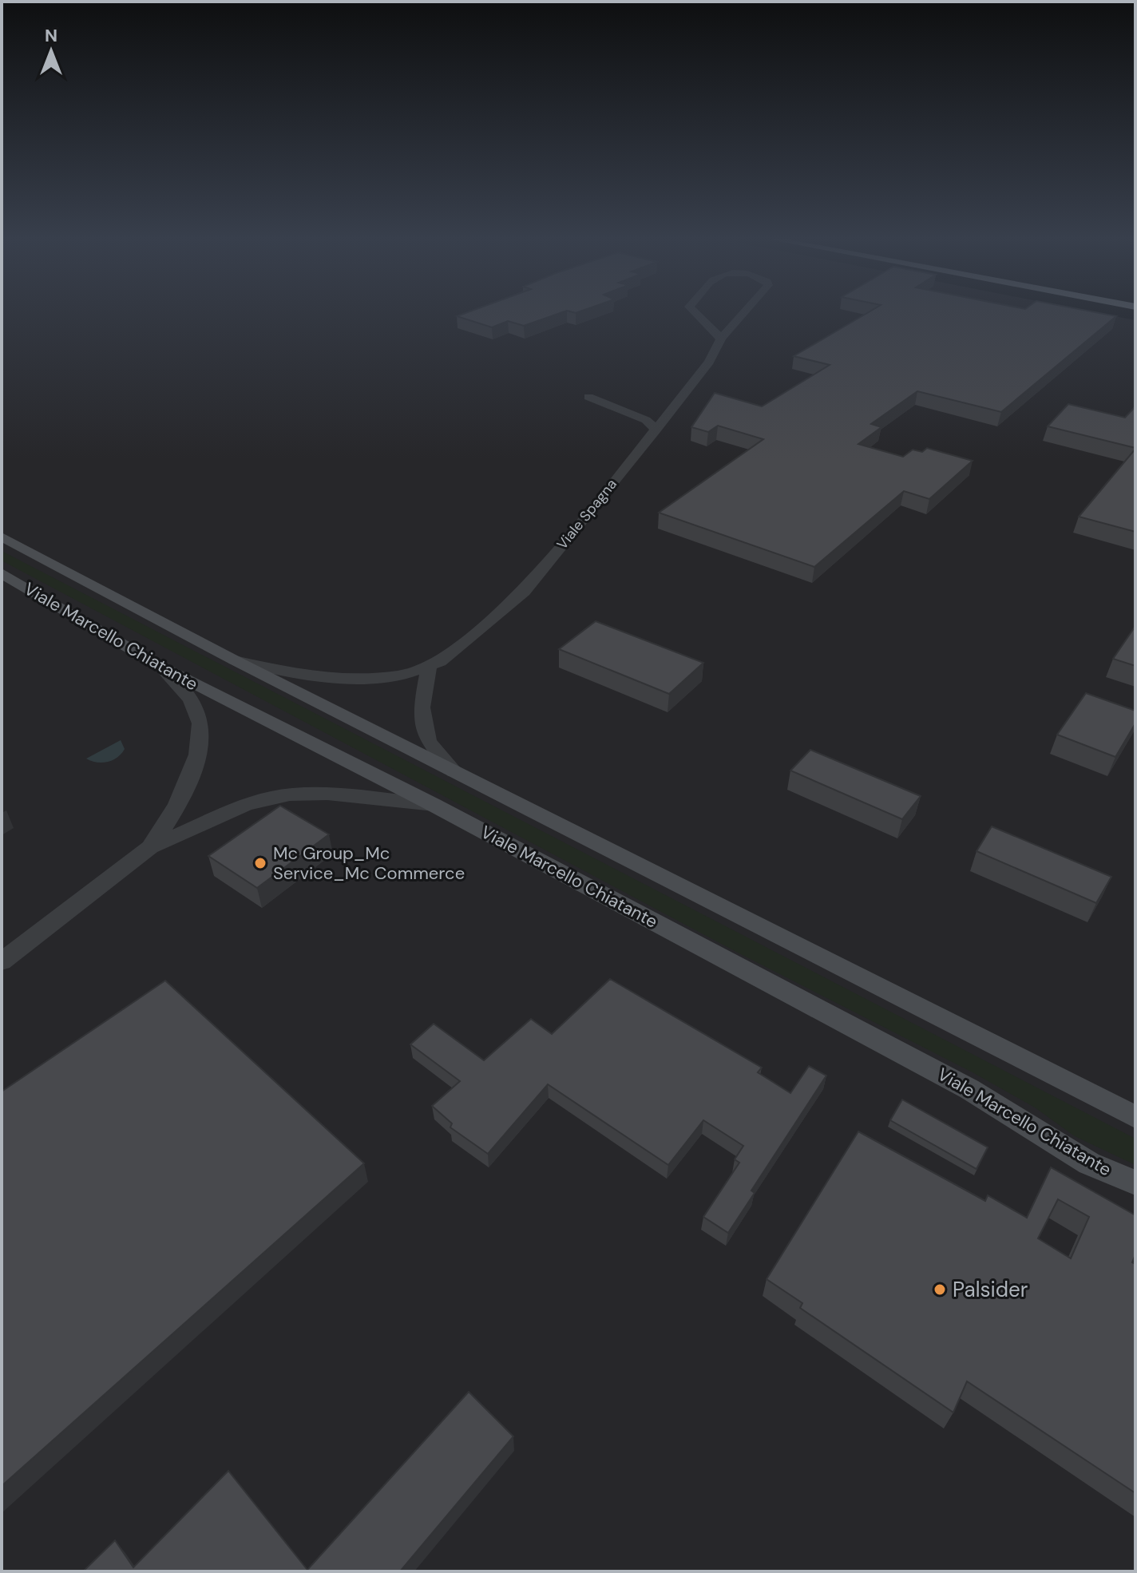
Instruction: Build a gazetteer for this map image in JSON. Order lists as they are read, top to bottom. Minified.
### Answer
{"streets":{"street":["Viale Spagna","Viale Marcello Chiatante"]},"crossings":[["Viale Spagna","Viale Marcello Chiatante"]],"places":["Mc Group_Mc Service_Mc Commerce","Palsider"],"north":"top"}
